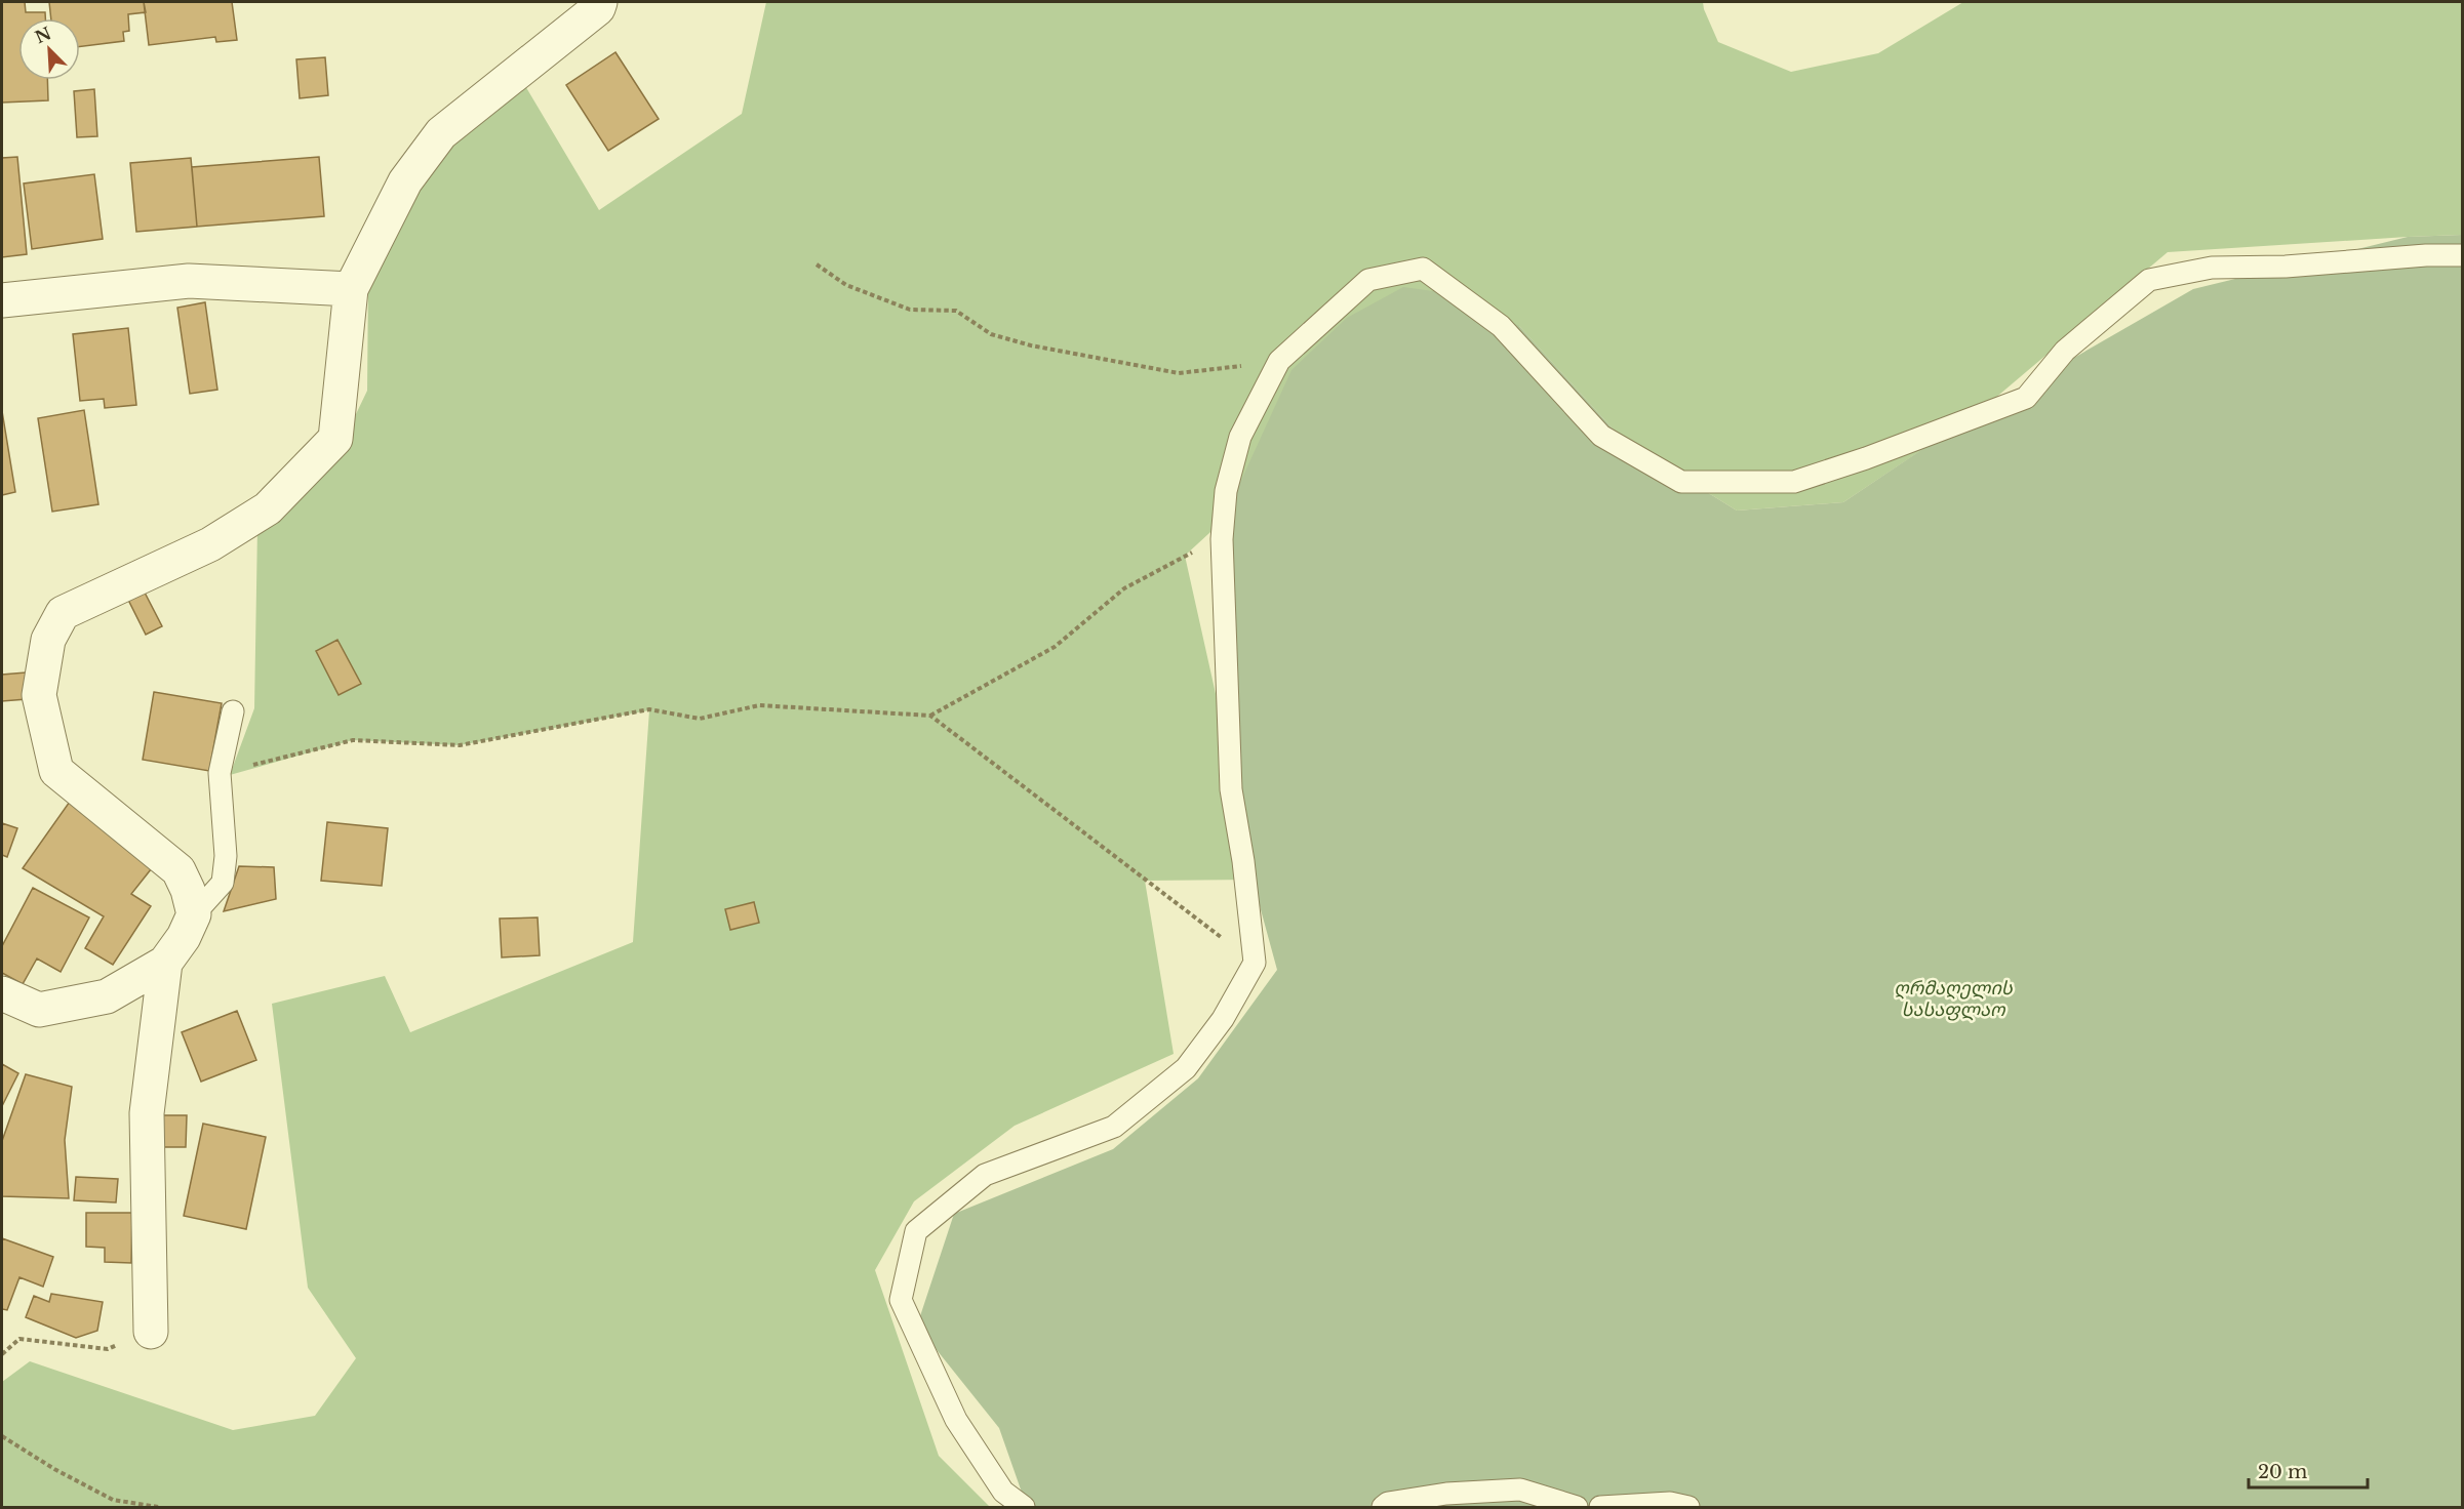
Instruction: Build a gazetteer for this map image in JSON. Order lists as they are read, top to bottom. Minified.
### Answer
{"parks":["ღრმაღელის სასაფლაო"],"scale_bar":"20 m","north":"top left"}
